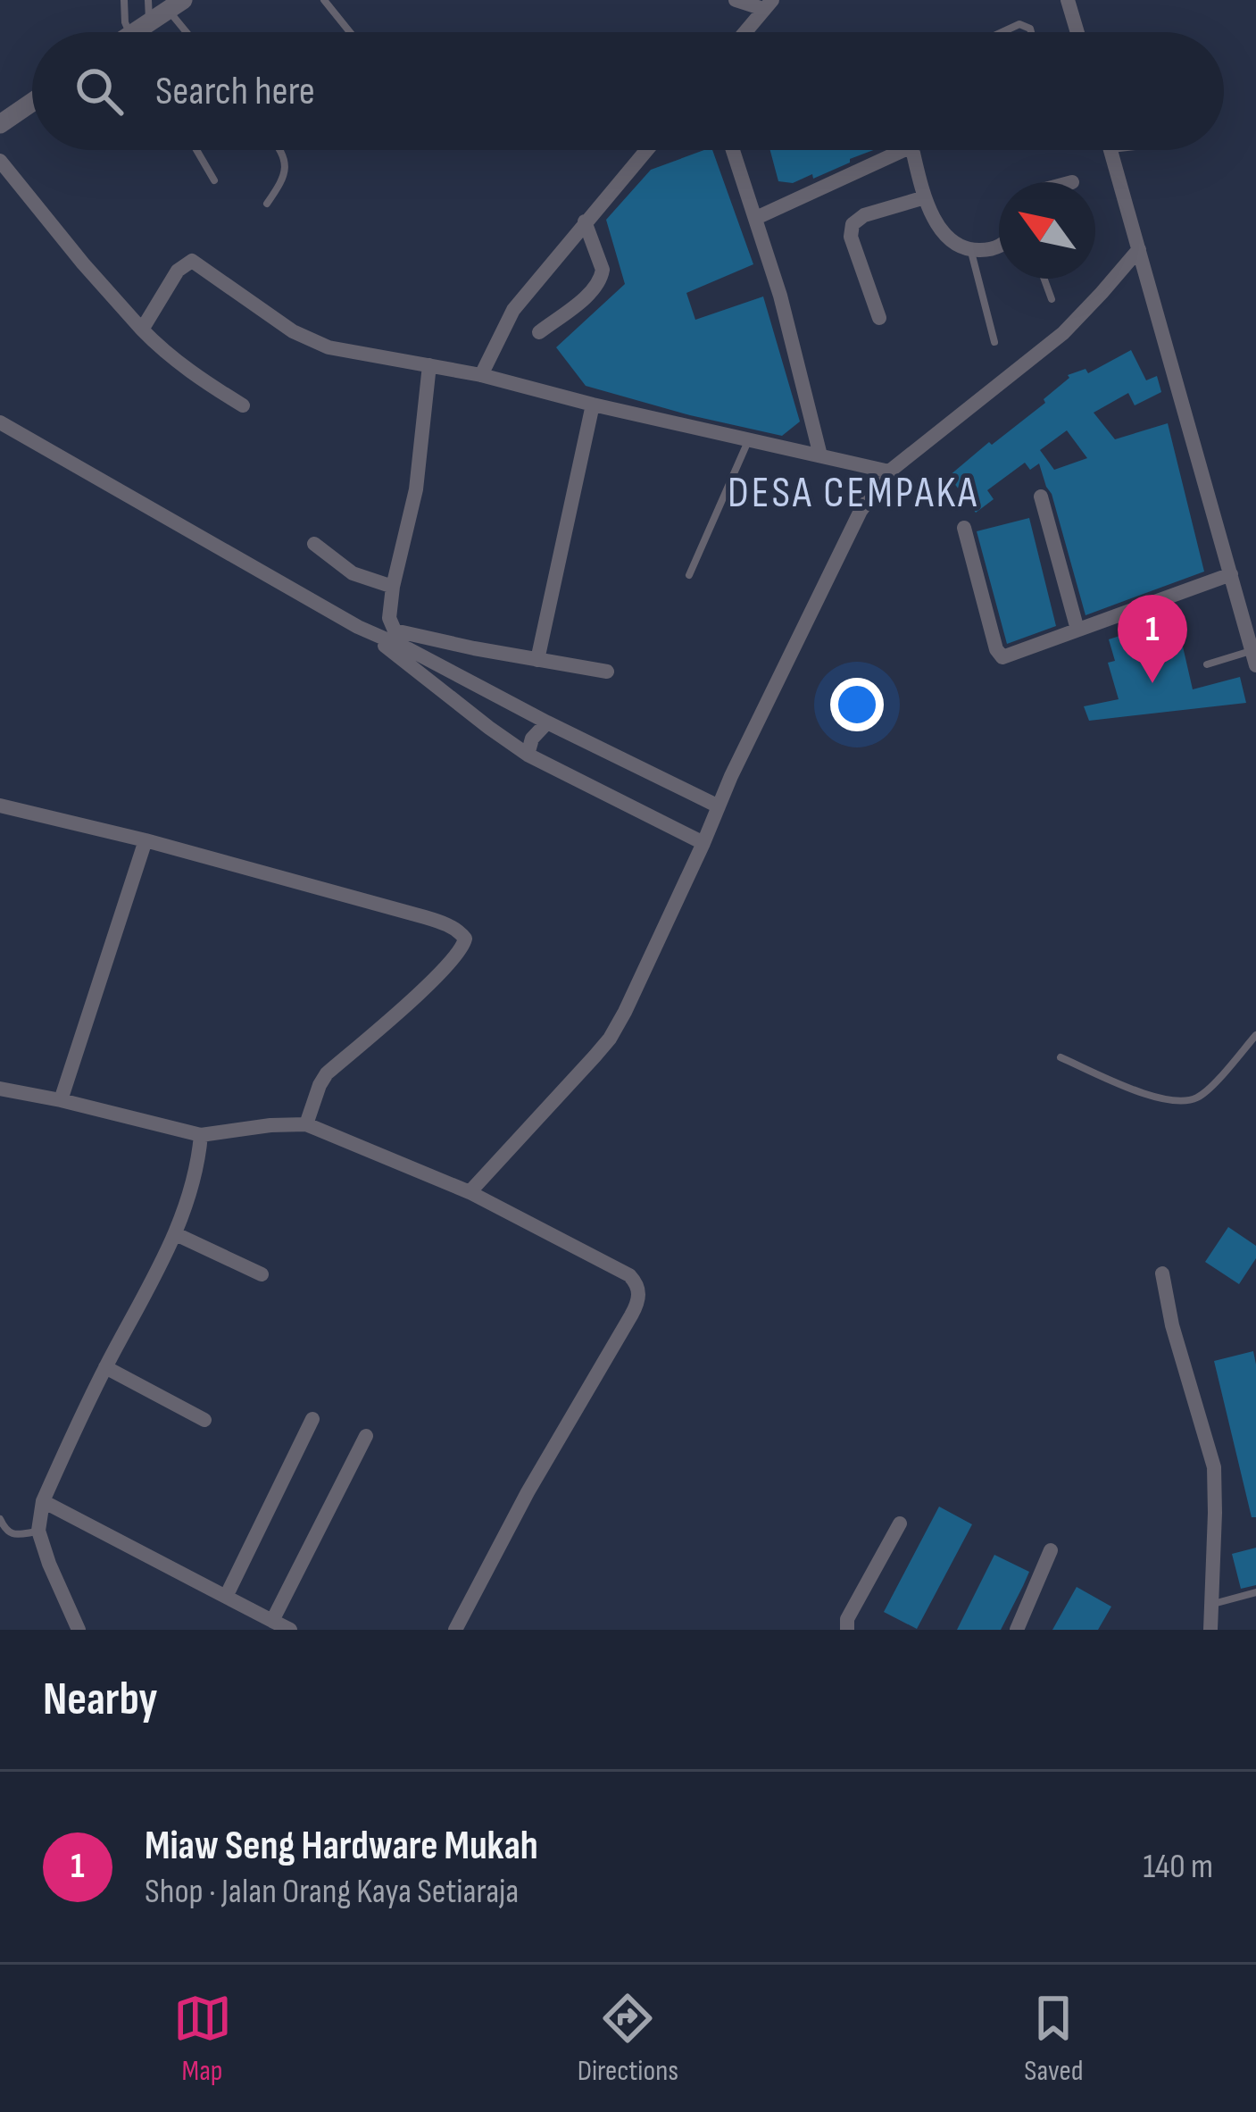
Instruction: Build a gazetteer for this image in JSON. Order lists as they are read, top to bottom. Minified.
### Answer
{"districts":["DESA CEMPAKA"],"north":"top left","page":{"search":"Search here","pins":"1","heading":"Nearby","list":[{"mark":"1","name":"Miaw Seng Hardware Mukah","note":"Shop · Jalan Orang Kaya Setiaraja","value":"140 m"}],"nav":["Map","Directions","Saved"]}}
